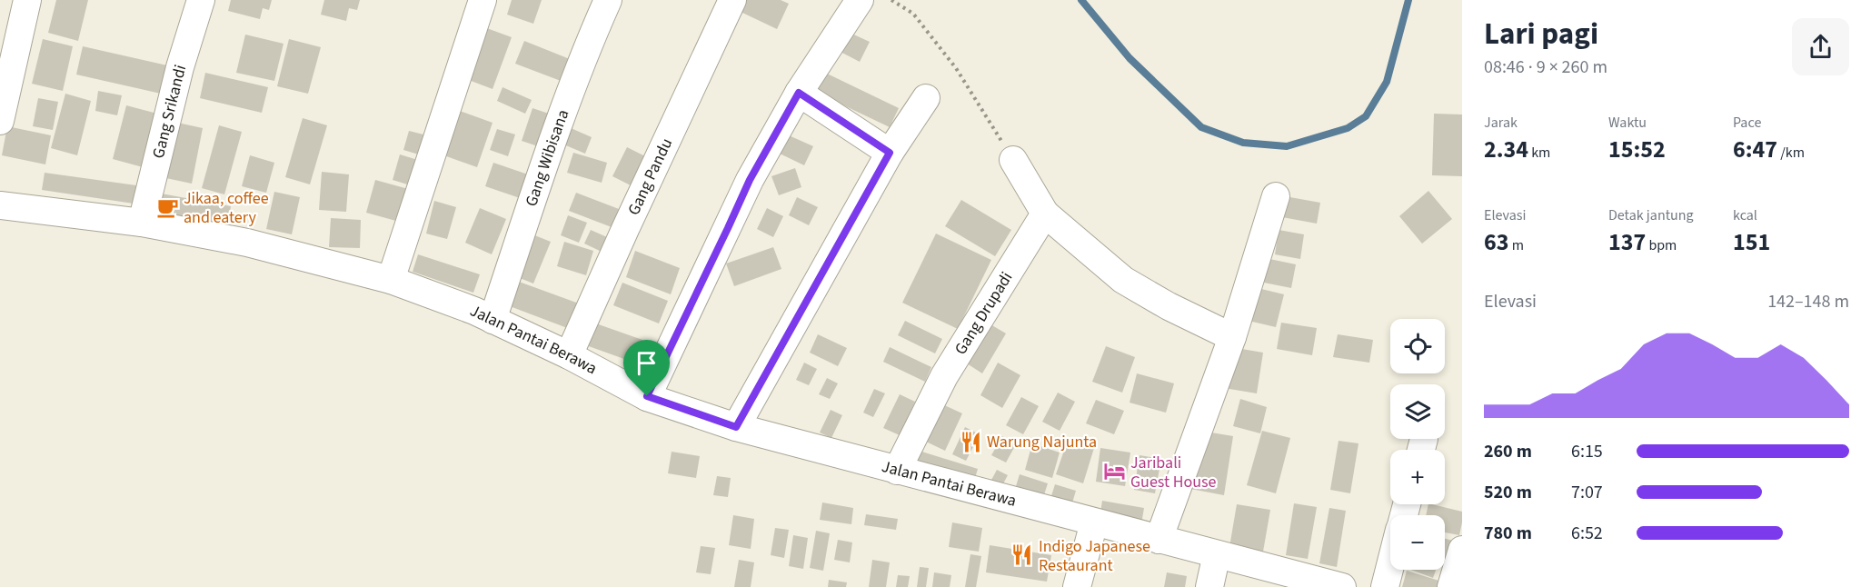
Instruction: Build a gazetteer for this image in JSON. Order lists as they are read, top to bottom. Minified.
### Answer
{"streets":{"street":["Gang Srikandi","Gang Wibisana","Gang Pandu","Gang Drupadi","Jalan Pantai Berawa"]},"crossings":[["Gang Srikandi","Jalan Pantai Berawa"],["Gang Wibisana","Jalan Pantai Berawa"],["Gang Pandu","Jalan Pantai Berawa"],["Gang Drupadi","Jalan Pantai Berawa"]],"places":{"cafe":["Jikaa, coffee and eatery"],"restaurant":["Warung Najunta","Indigo Japanese Restaurant"],"hotel":["Jaribali Guest House"]},"page":{"heading":["Lari pagi","08:46 · 9 × 260 m"],"stats":[["Jarak","2.34 km"],["Waktu","15:52"],["Pace","6:47 /km"],["Elevasi","63 m"],["Detak jantung","137 bpm"],["kcal","151"]],"chart":["Elevasi","142–148 m"],"map_buttons":["+","−"],"list":[{"name":"260 m","note":"6:15"},{"name":"520 m","note":"7:07"},{"name":"780 m","note":"6:52"}]}}
